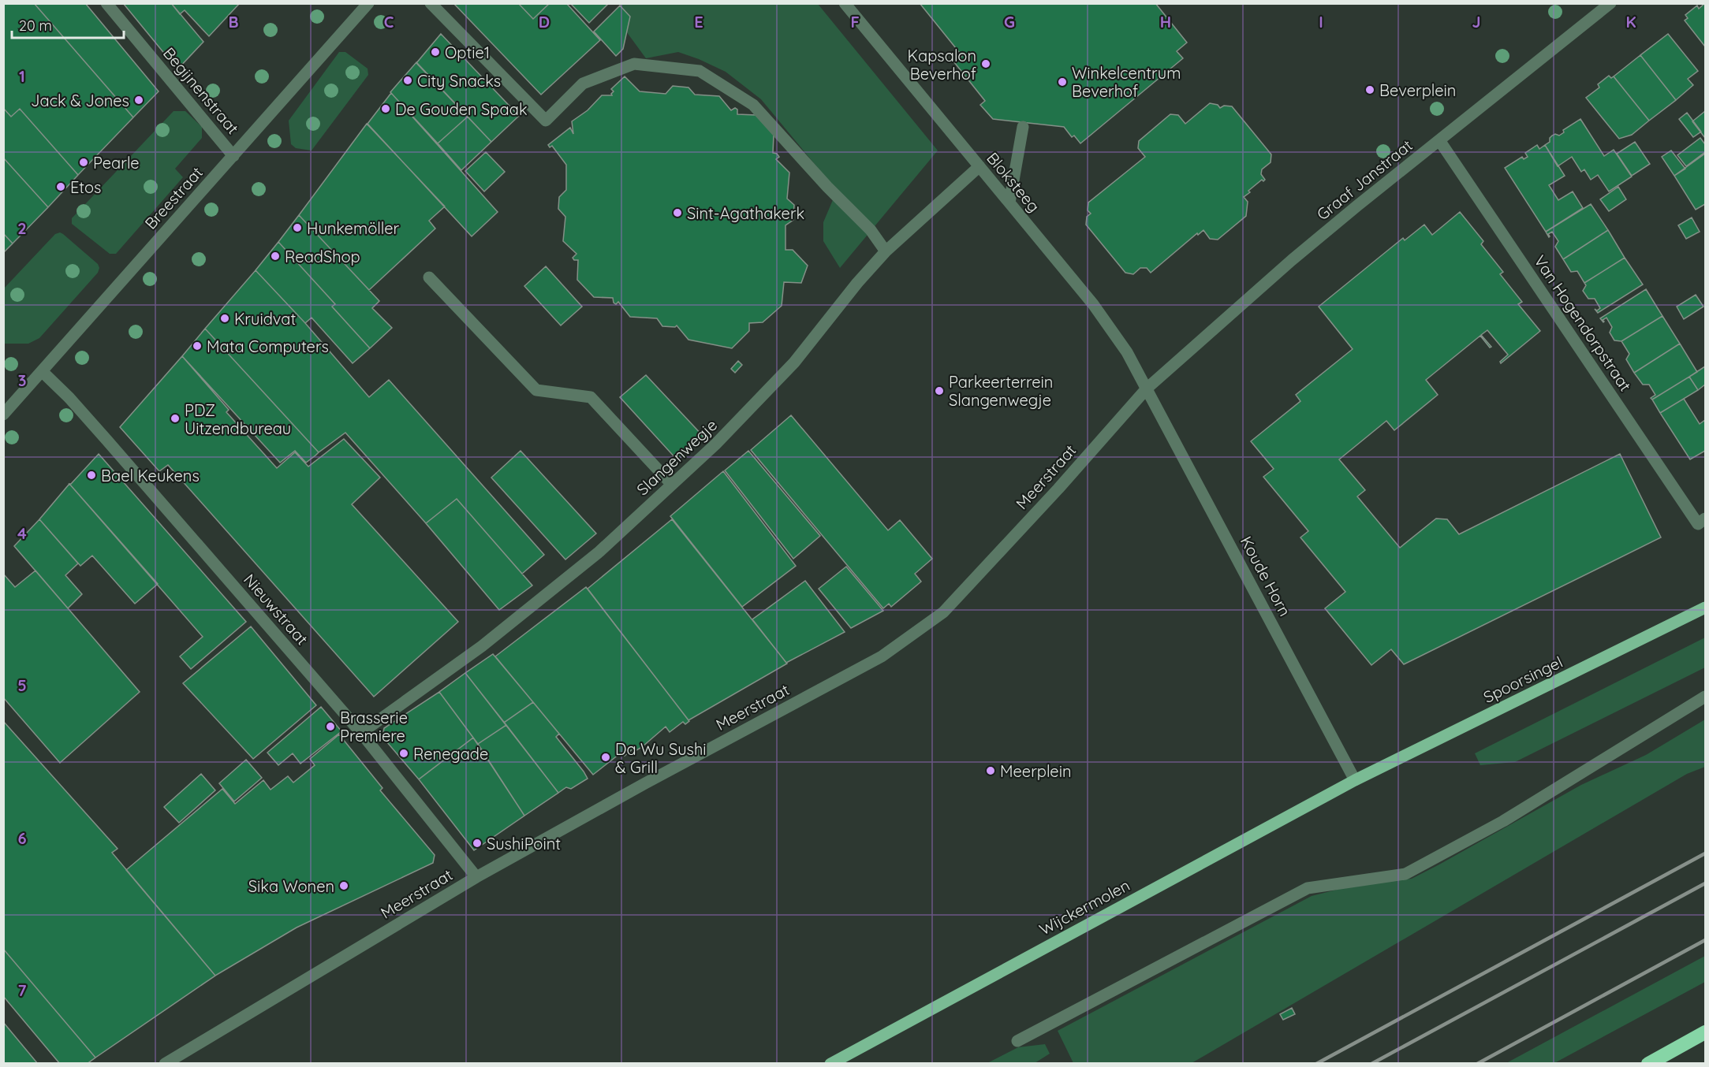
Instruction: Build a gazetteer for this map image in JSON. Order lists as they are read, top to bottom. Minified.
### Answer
{"streets":{"main road":["Spoorsingel","Wijckermolen"],"street":["Begijnenstraat","Graaf Janstraat","Bloksteeg","Breestraat","Van Hogendorpstraat","Slangenwegje","Meerstraat","Koude Horn","Nieuwstraat"]},"crossings":[["Begijnenstraat","Breestraat"],["Graaf Janstraat","Bloksteeg"],["Graaf Janstraat","Van Hogendorpstraat"],["Graaf Janstraat","Meerstraat"],["Graaf Janstraat","Koude Horn"],["Bloksteeg","Slangenwegje"],["Bloksteeg","Meerstraat"],["Bloksteeg","Koude Horn"],["Breestraat","Nieuwstraat"],["Slangenwegje","Nieuwstraat"],["Meerstraat","Koude Horn"],["Meerstraat","Nieuwstraat"],["Koude Horn","Spoorsingel"],["Koude Horn","Wijckermolen"],["Spoorsingel","Wijckermolen"]],"places":["Optie1","Kapsalon Beverhof","City Snacks","Winkelcentrum Beverhof","Beverplein","Jack & Jones","De Gouden Spaak","Pearle","Etos","Sint-Agathakerk","Hunkemöller","ReadShop","Kruidvat","Mata Computers","Parkeerterrein Slangenwegje","PDZ Uitzendbureau","Bael Keukens","Brasserie Premiere","Renegade","Da Wu Sushi & Grill","Meerplein","SushiPoint","Sika Wonen"],"scale_bar":"20 m","grid":{"columns":["B","C","D","E","F","G","H","I","J","K"],"rows":["1","2","3","4","5","6","7"]}}
